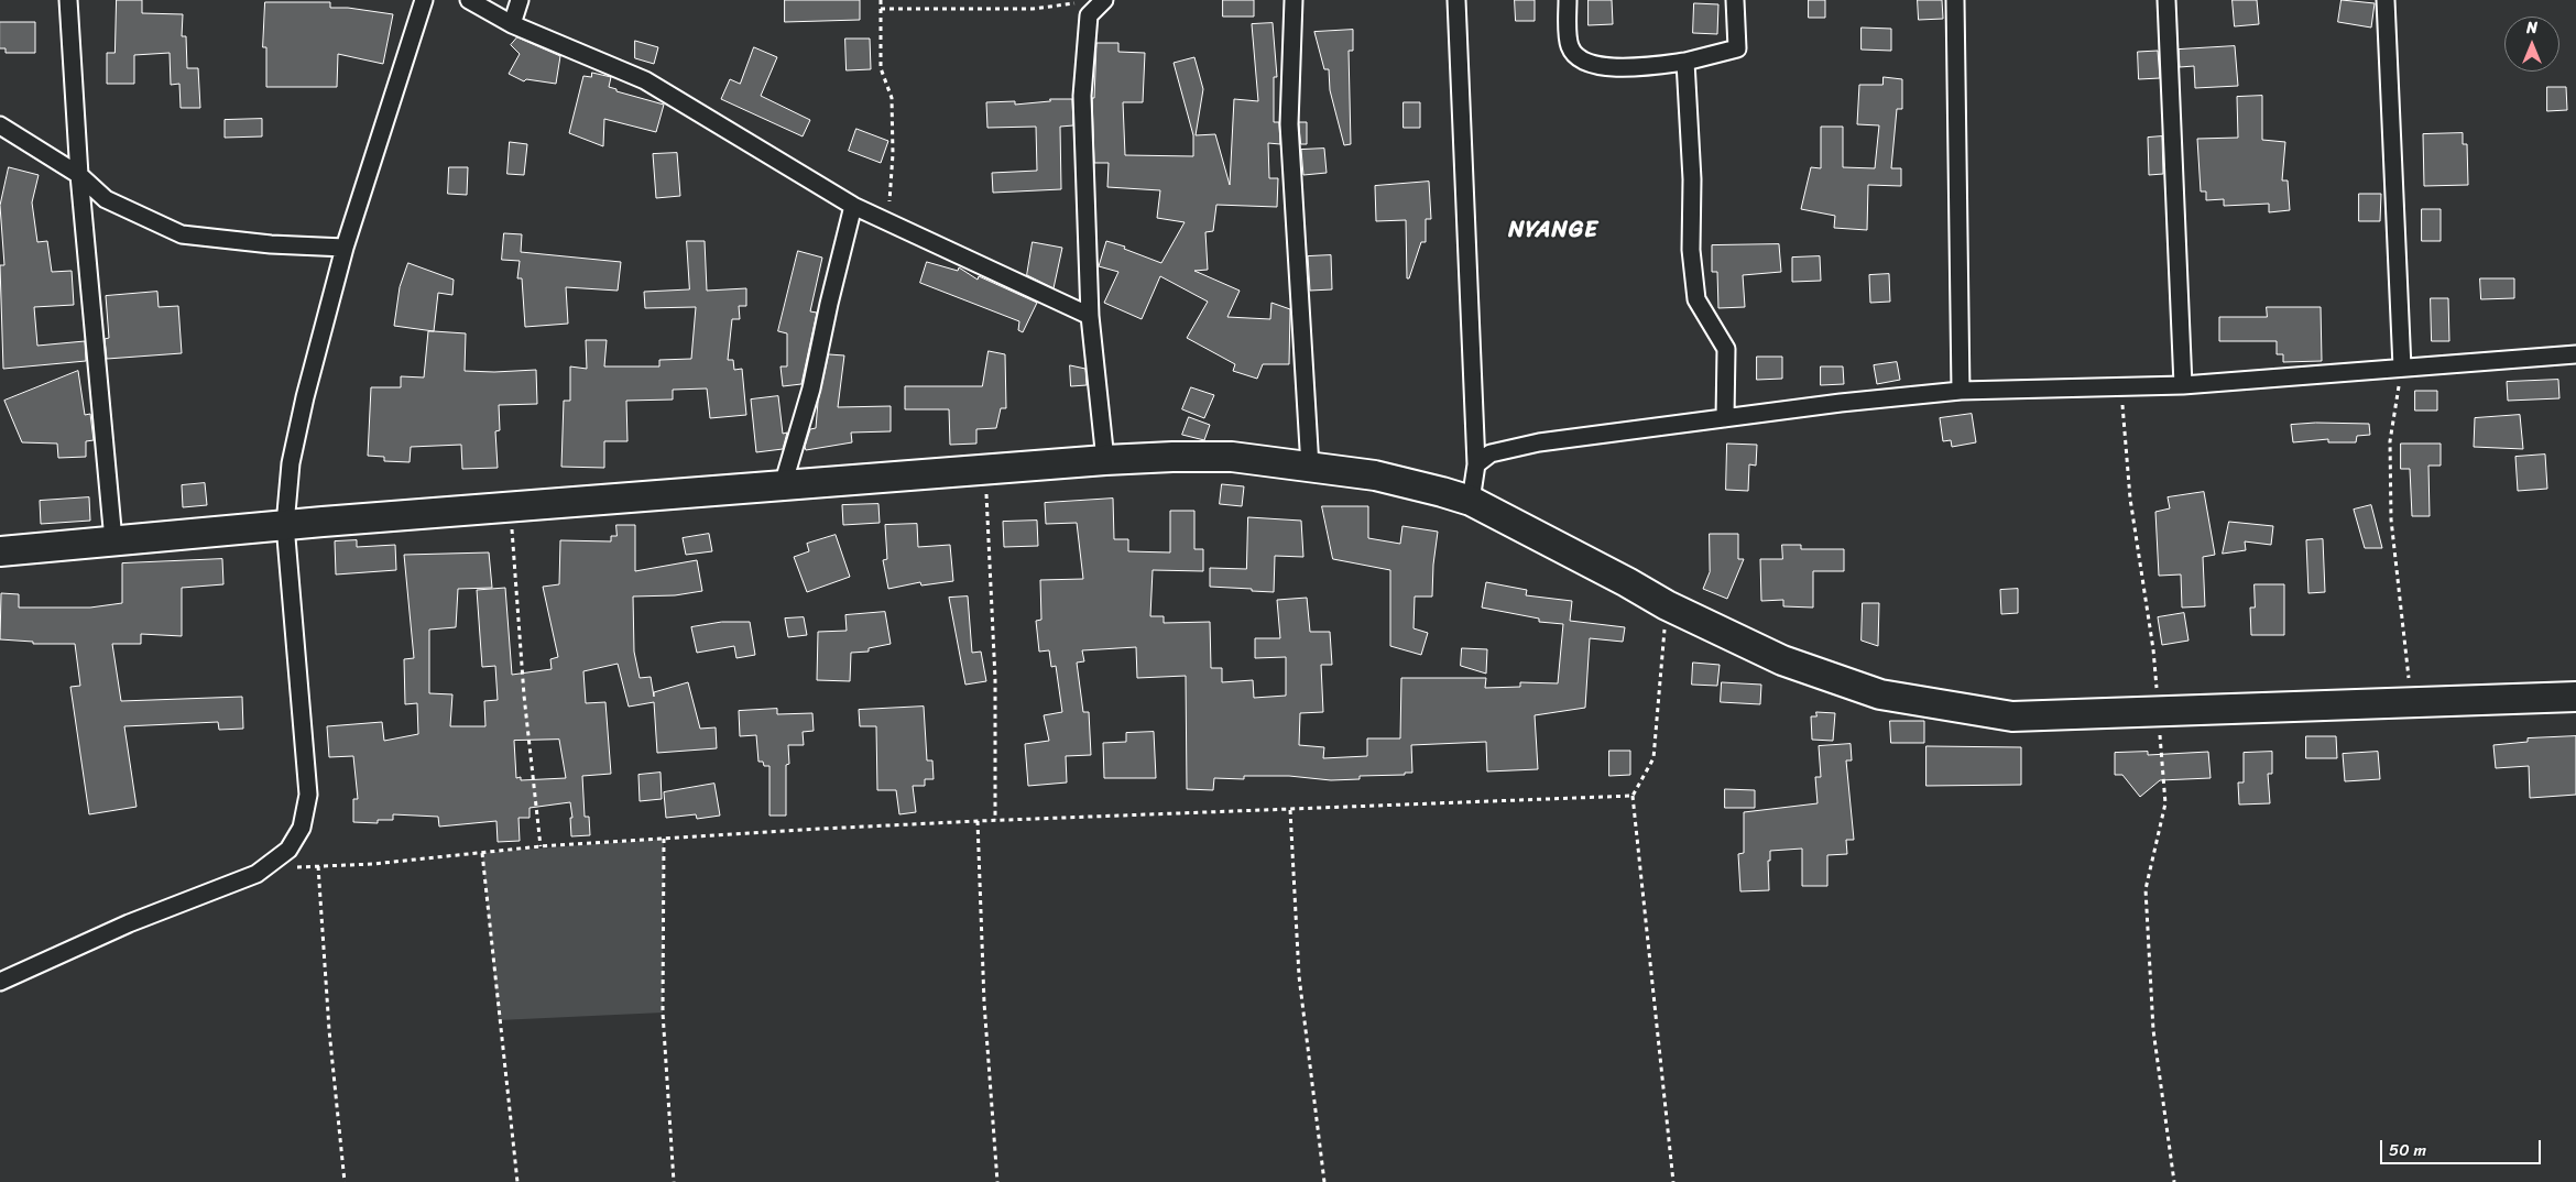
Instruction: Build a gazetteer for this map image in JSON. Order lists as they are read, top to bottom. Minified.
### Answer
{"districts":["NYANGE"],"scale_bar":"50 m","north":"top"}
